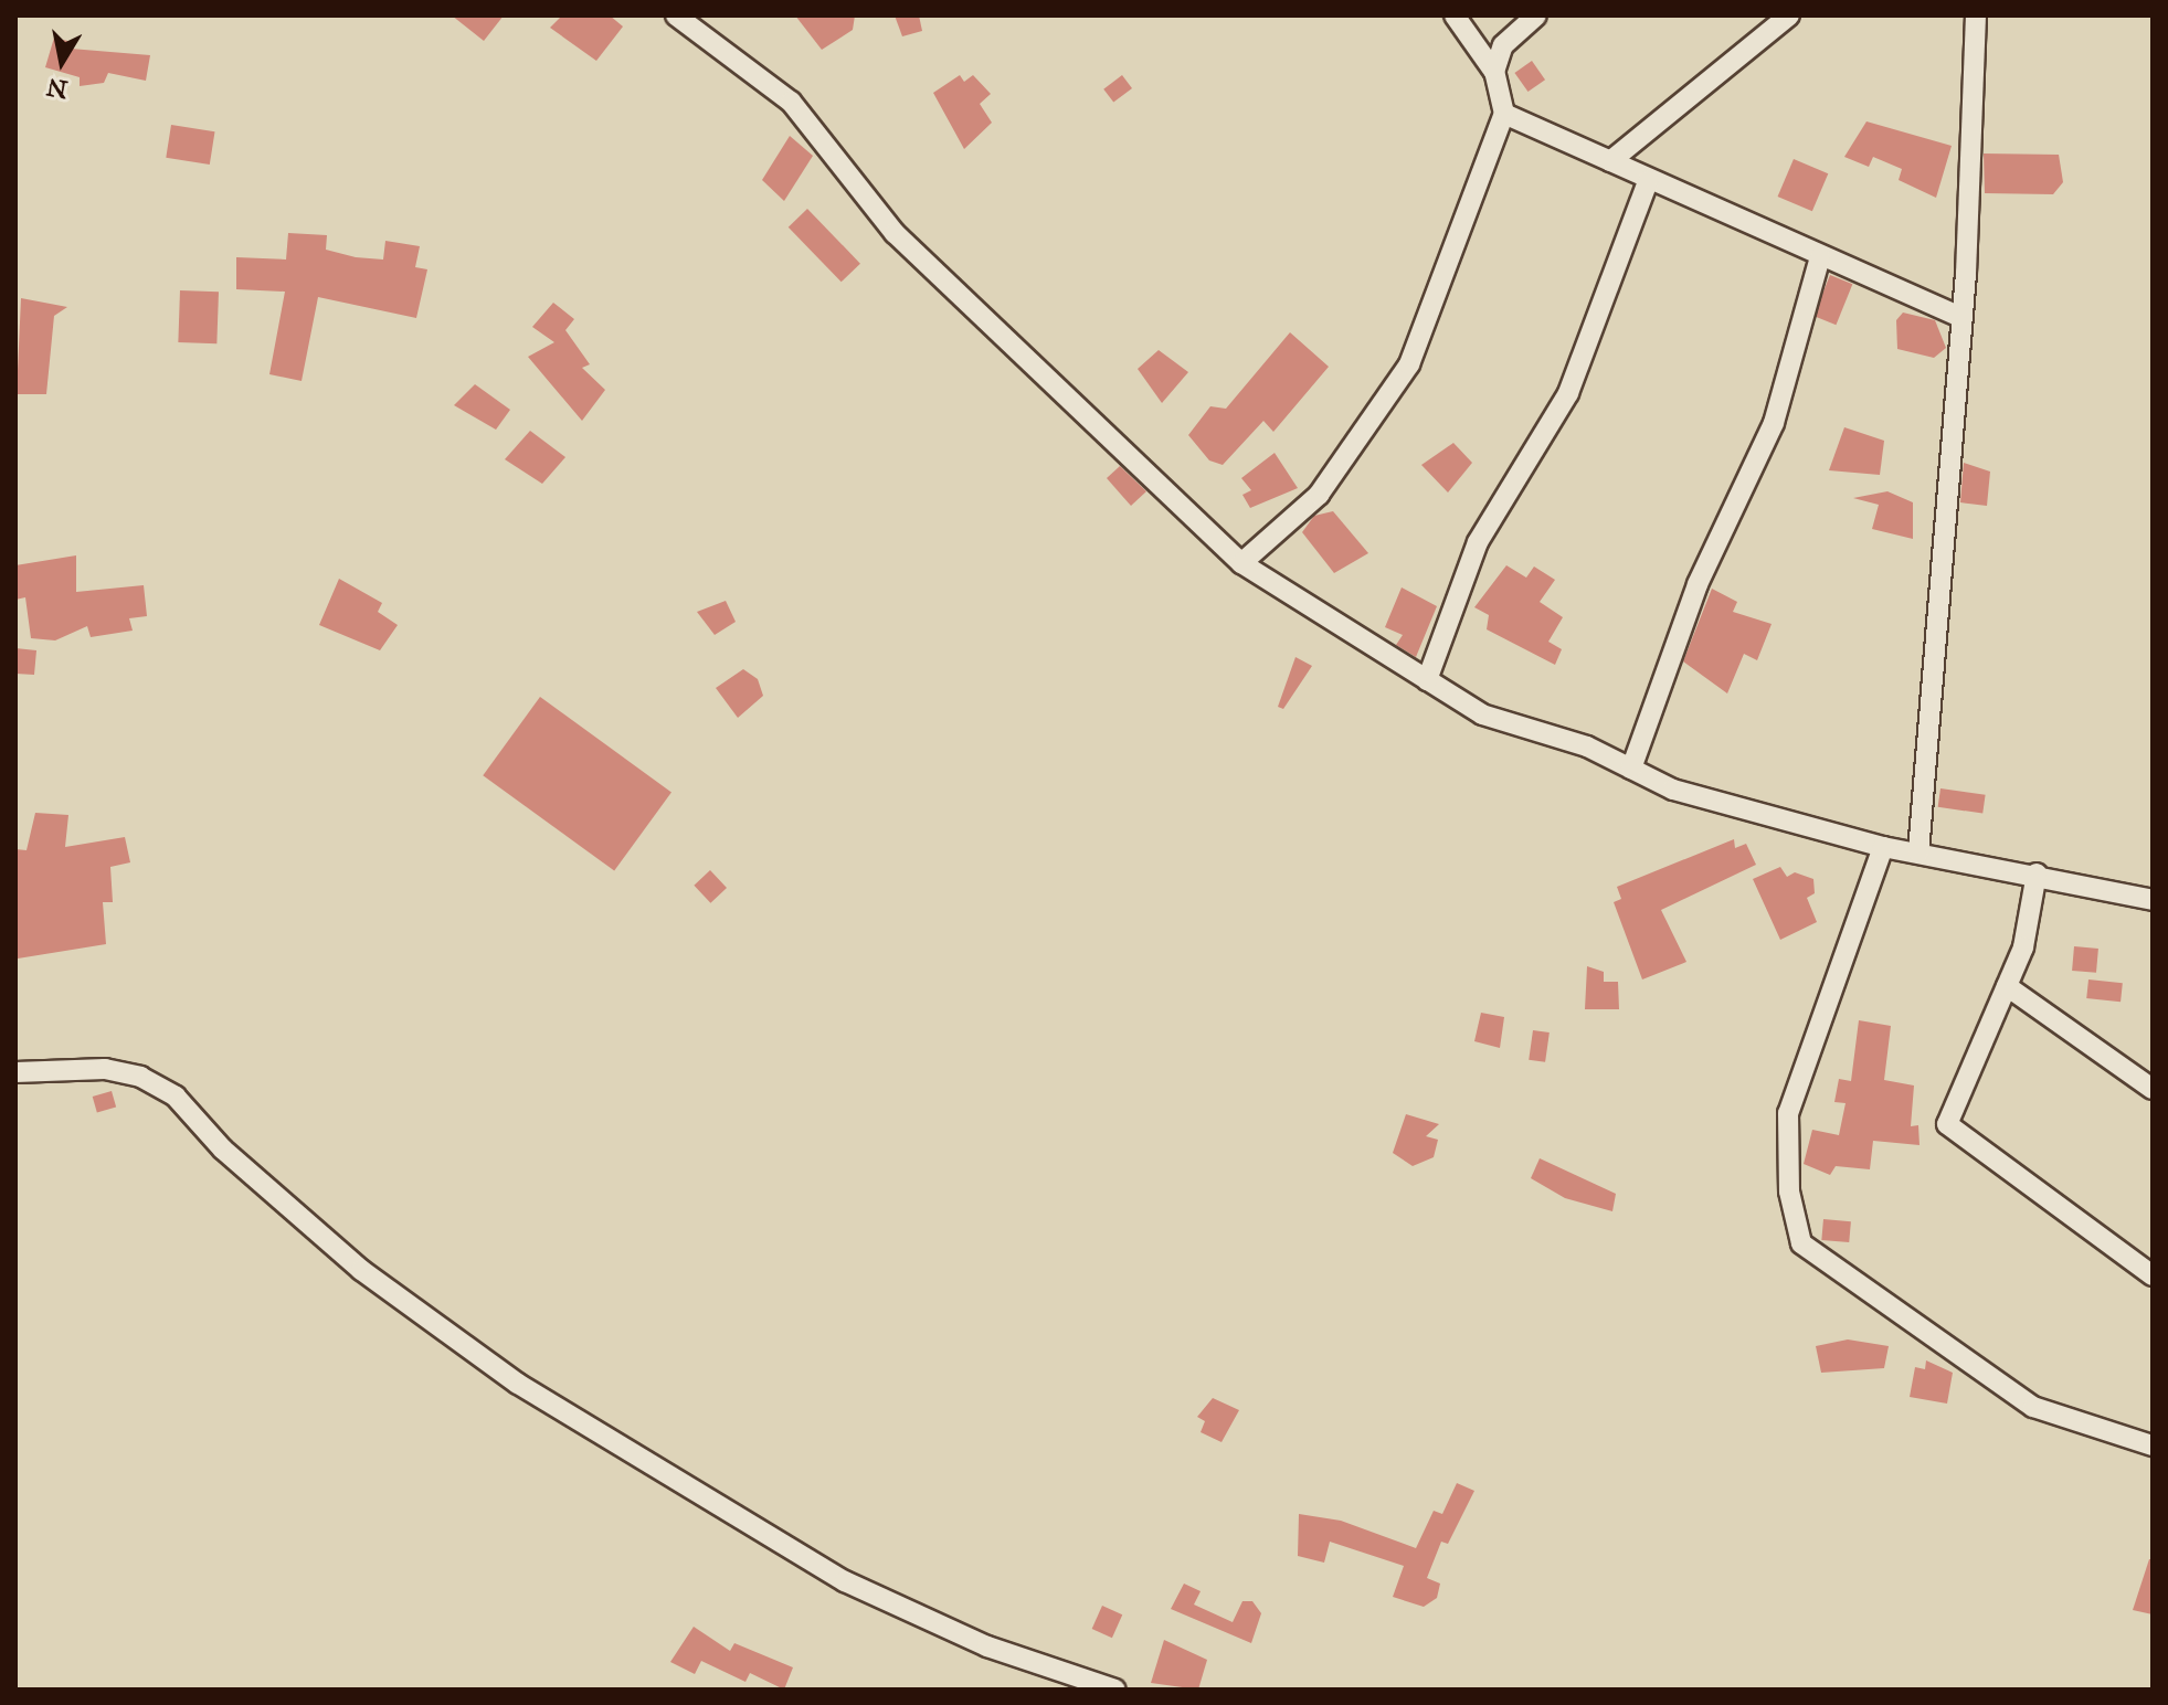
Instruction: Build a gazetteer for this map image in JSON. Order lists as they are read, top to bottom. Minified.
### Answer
{"north":"bottom"}
